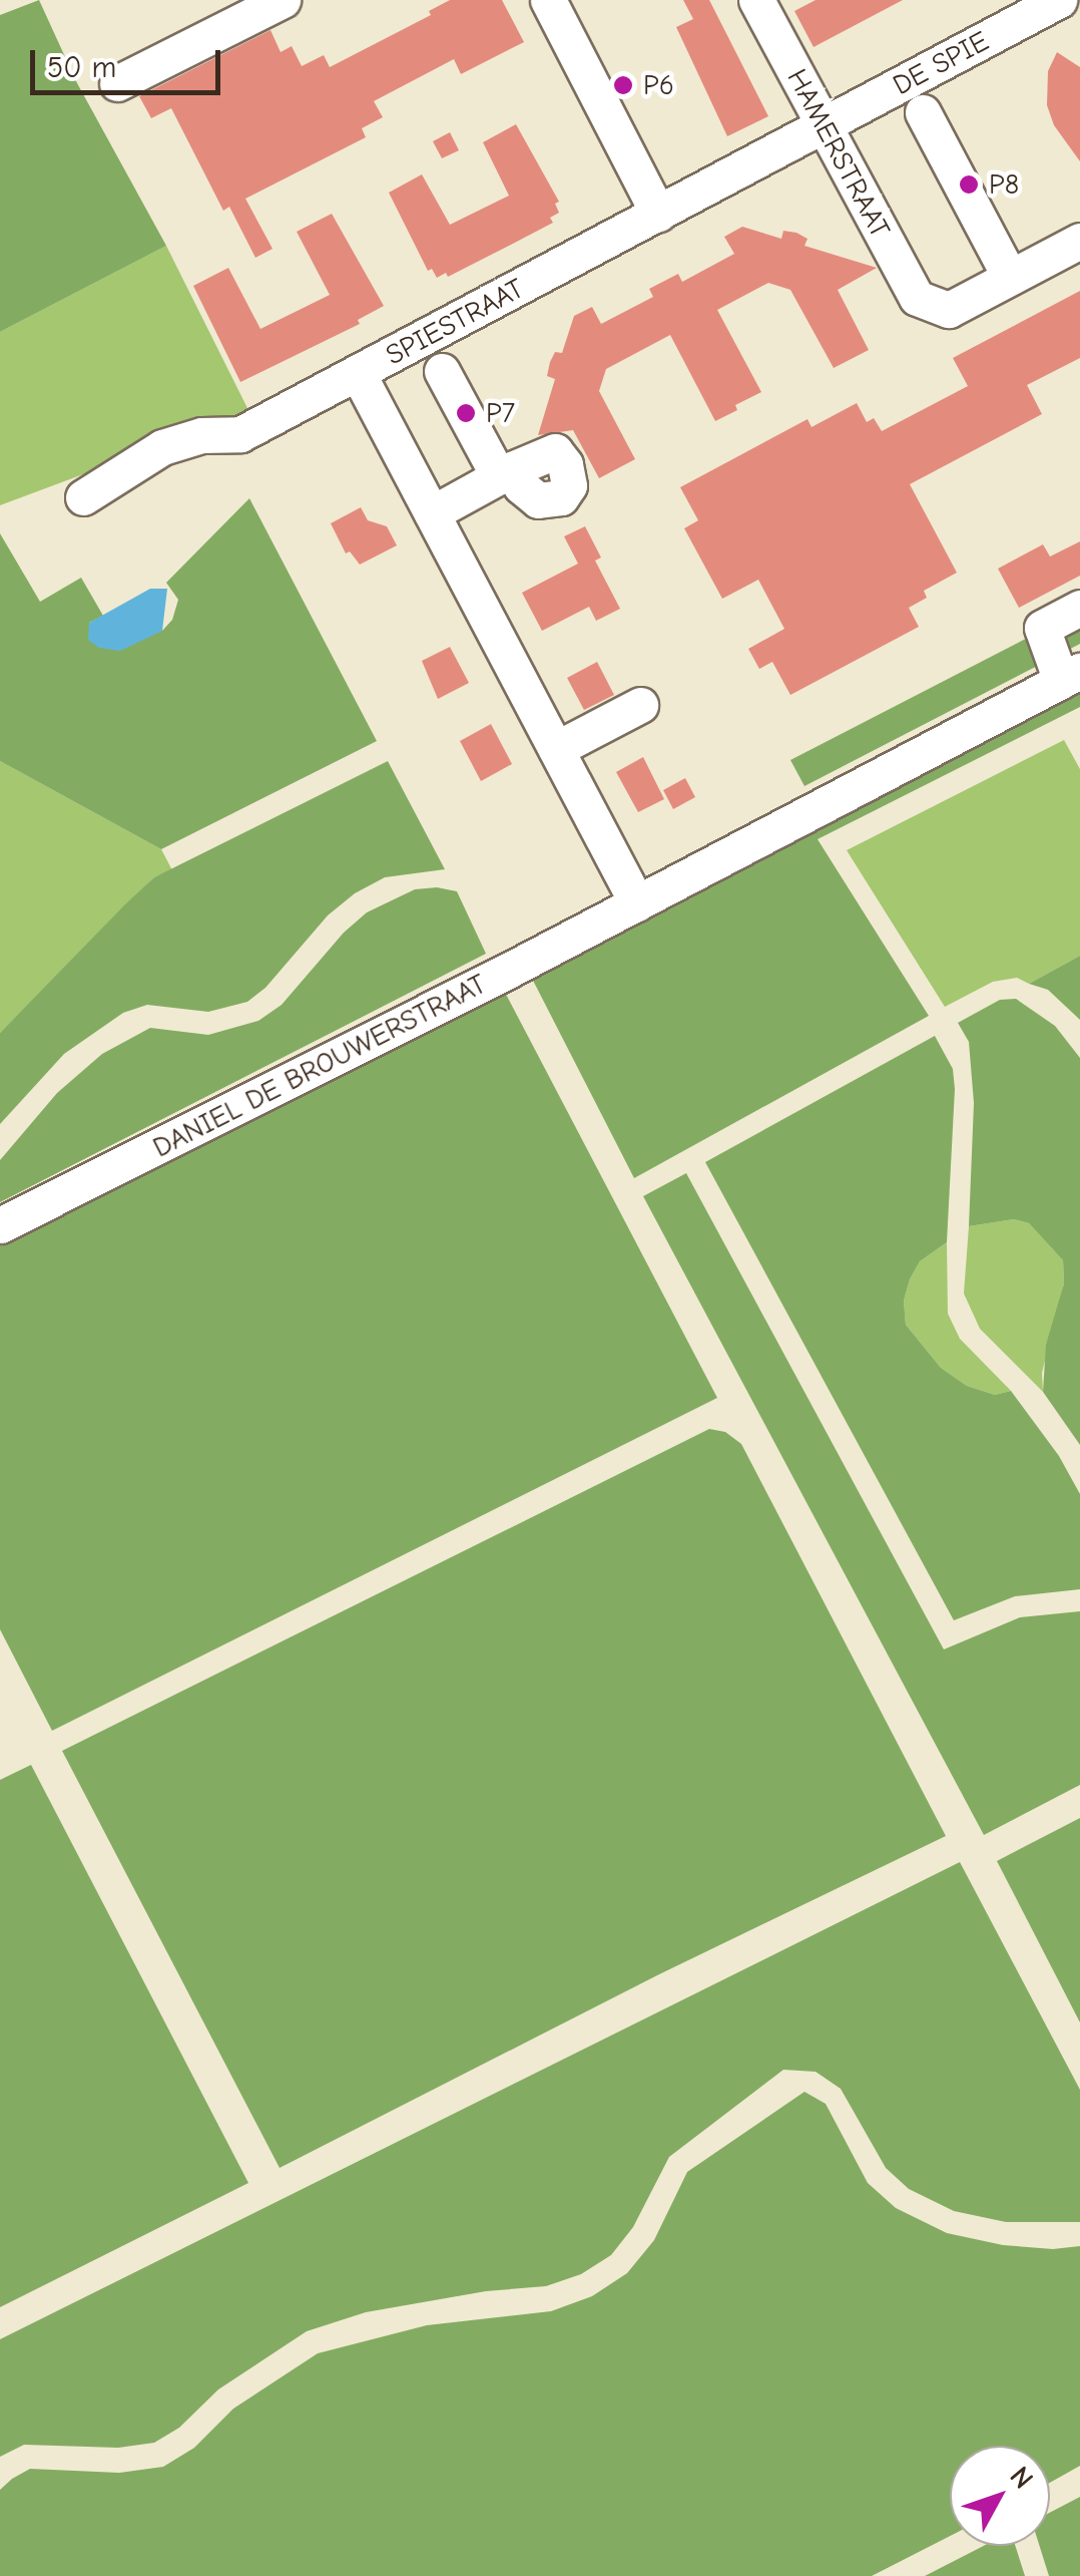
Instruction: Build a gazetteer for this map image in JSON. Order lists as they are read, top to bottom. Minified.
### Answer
{"streets":{"street":["DE SPIE","HAMERSTRAAT","SPIESTRAAT","DANIEL DE BROUWERSTRAAT"]},"crossings":[["DE SPIE","HAMERSTRAAT"],["DE SPIE","SPIESTRAAT"],["HAMERSTRAAT","SPIESTRAAT"]],"places":["P6","P8","P7"],"scale_bar":"50 m","north":"top right"}
